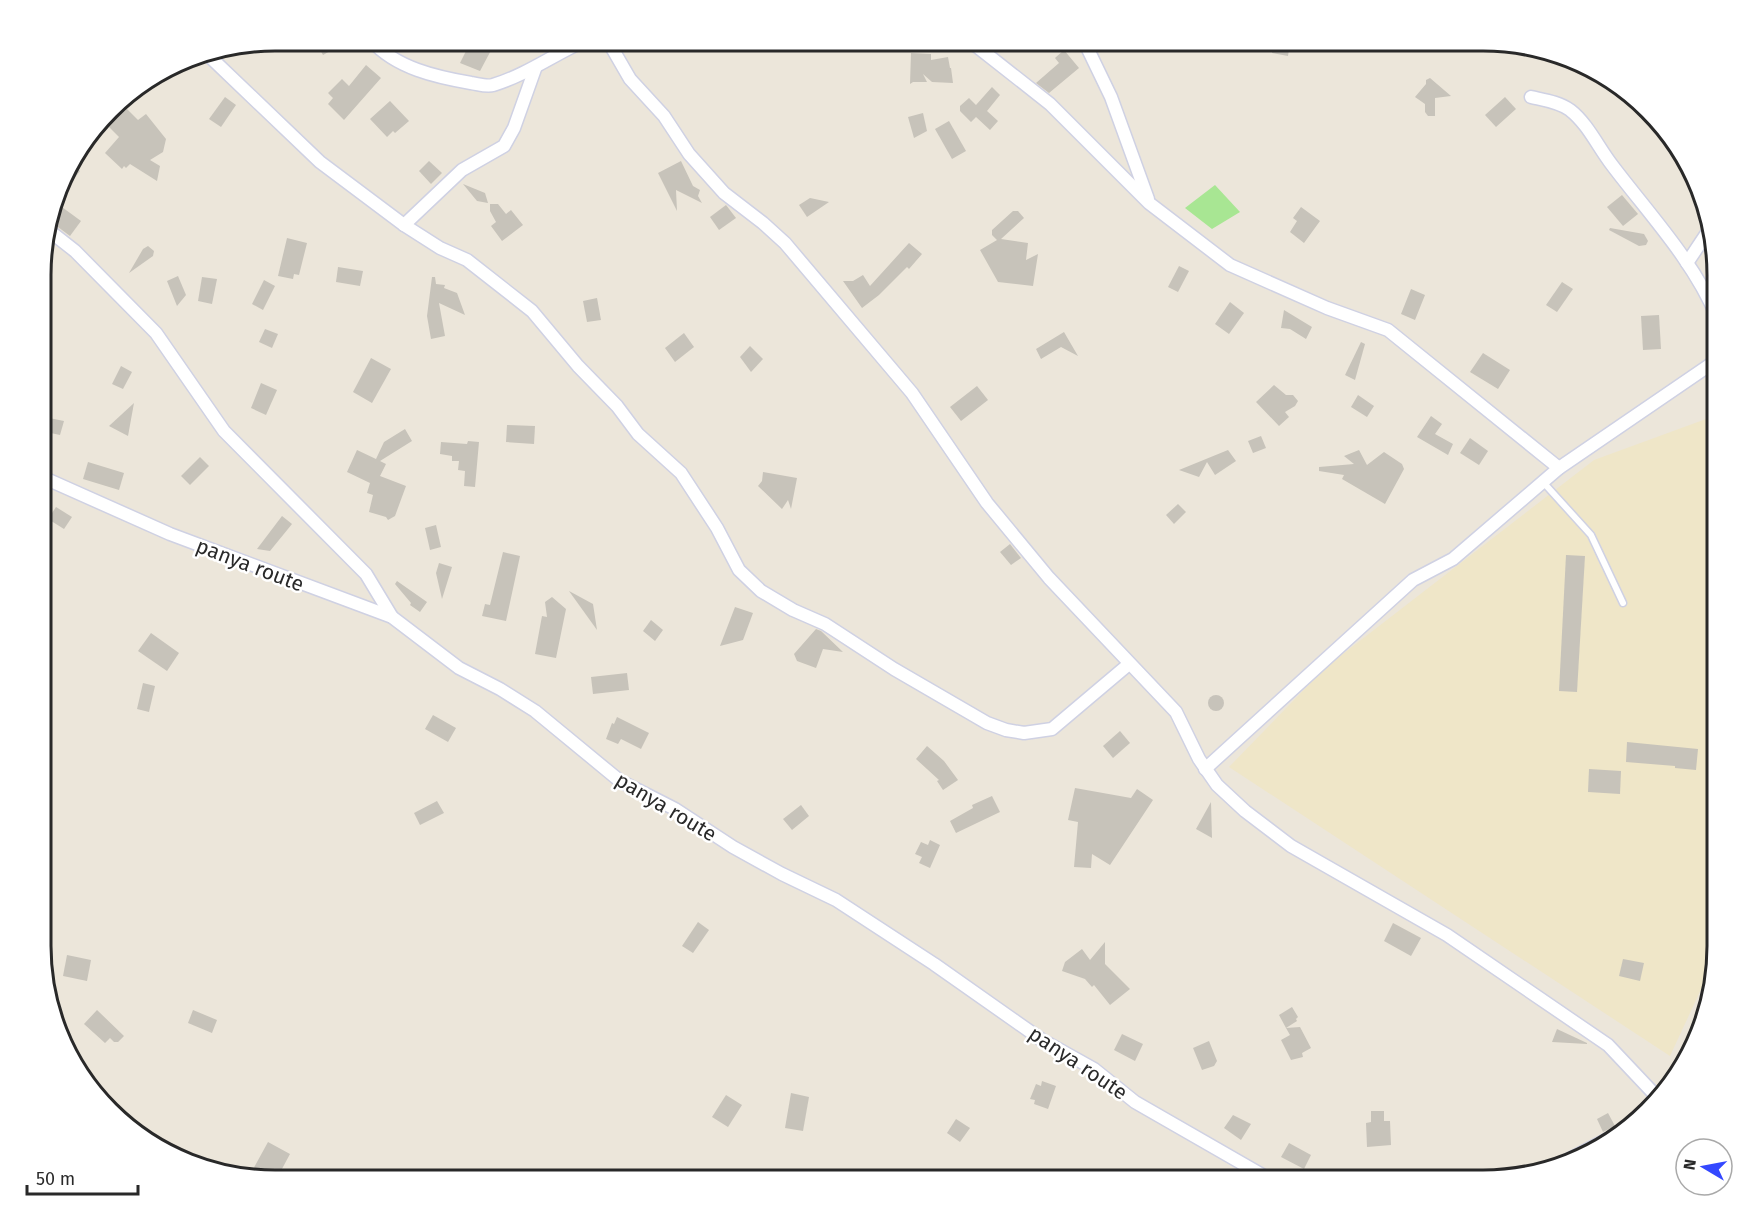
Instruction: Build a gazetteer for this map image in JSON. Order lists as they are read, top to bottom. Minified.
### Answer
{"streets":{"street":["panya route"]},"scale_bar":"50 m","north":"left"}
